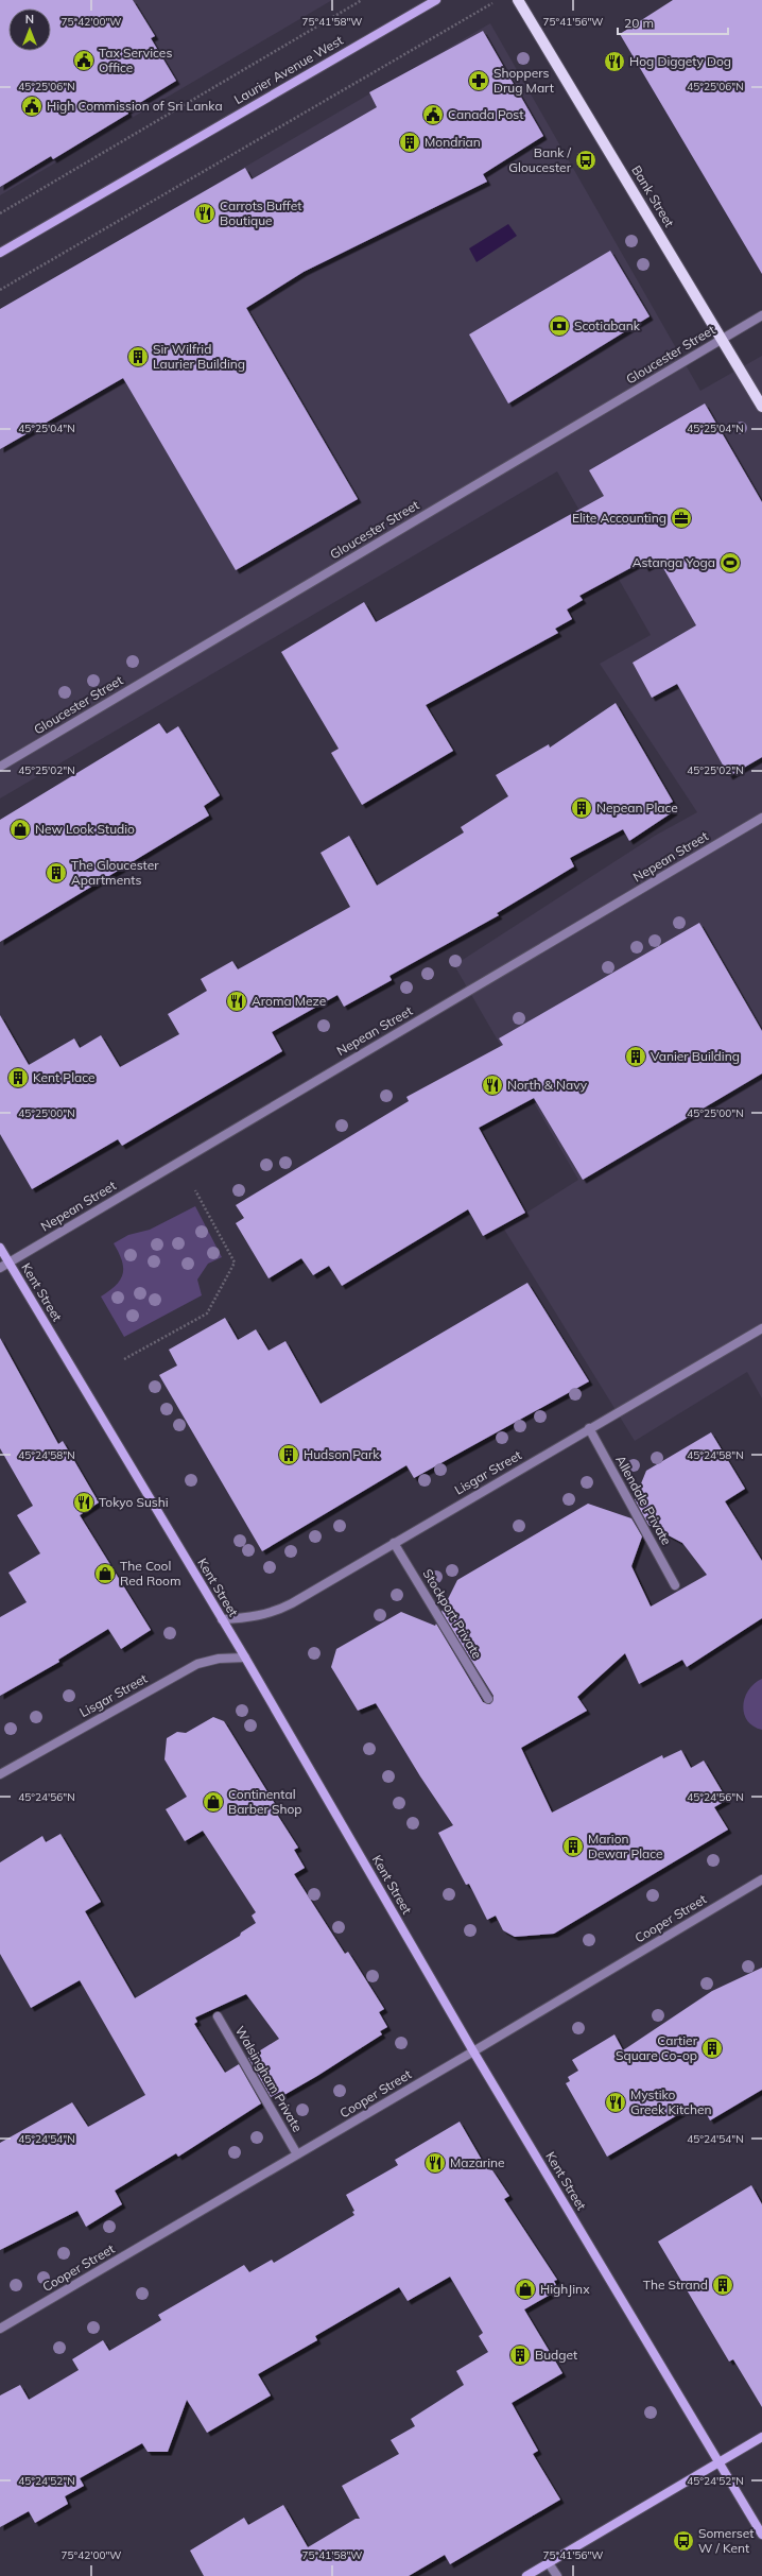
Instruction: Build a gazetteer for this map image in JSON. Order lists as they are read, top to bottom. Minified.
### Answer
{"streets":{"main road":["Laurier Avenue West","Bank Street","Kent Street"],"street":["Gloucester Street","Nepean Street","Lisgar Street","Allendale Private","Stockport Private","Cooper Street","Walsingham Private"]},"crossings":[["Bank Street","Gloucester Street"],["Nepean Street","Kent Street"],["Kent Street","Lisgar Street"],["Kent Street","Cooper Street"],["Lisgar Street","Allendale Private"],["Lisgar Street","Stockport Private"],["Cooper Street","Walsingham Private"]],"places":{"public building":["Tax Services Office","High Commission of Sri Lanka","Canada Post"],"restaurant":["Hog Diggety Dog","Carrots Buffet Boutique","Aroma Meze","North & Navy","Tokyo Sushi","Mystiko Greek Kitchen","Mazarine"],"pharmacy":["Shoppers Drug Mart"],"building":["Mondrian","Sir Wilfrid Laurier Building","Nepean Place","The Gloucester Apartments","Vanier Building","Kent Place","Hudson Park","Marion Dewar Place","Cartier Square Co-op","The Strand","Budget"],"bus stop":["Bank / Gloucester","Somerset W / Kent"],"bank":["Scotiabank"],"office":["Elite Accounting"],"sports":["Astanga Yoga"],"shop":["New Look Studio","The Cool Red Room","Continental Barber Shop","HighJinx"]},"scale_bar":"20 m","north":"top","coordinates":["75°42'00\"W","75°41'58\"W","75°41'56\"W","45°25'06\"N","45°25'04\"N","45°25'02\"N","45°25'00\"N","45°24'58\"N","45°24'56\"N","45°24'54\"N","45°24'52\"N"]}
